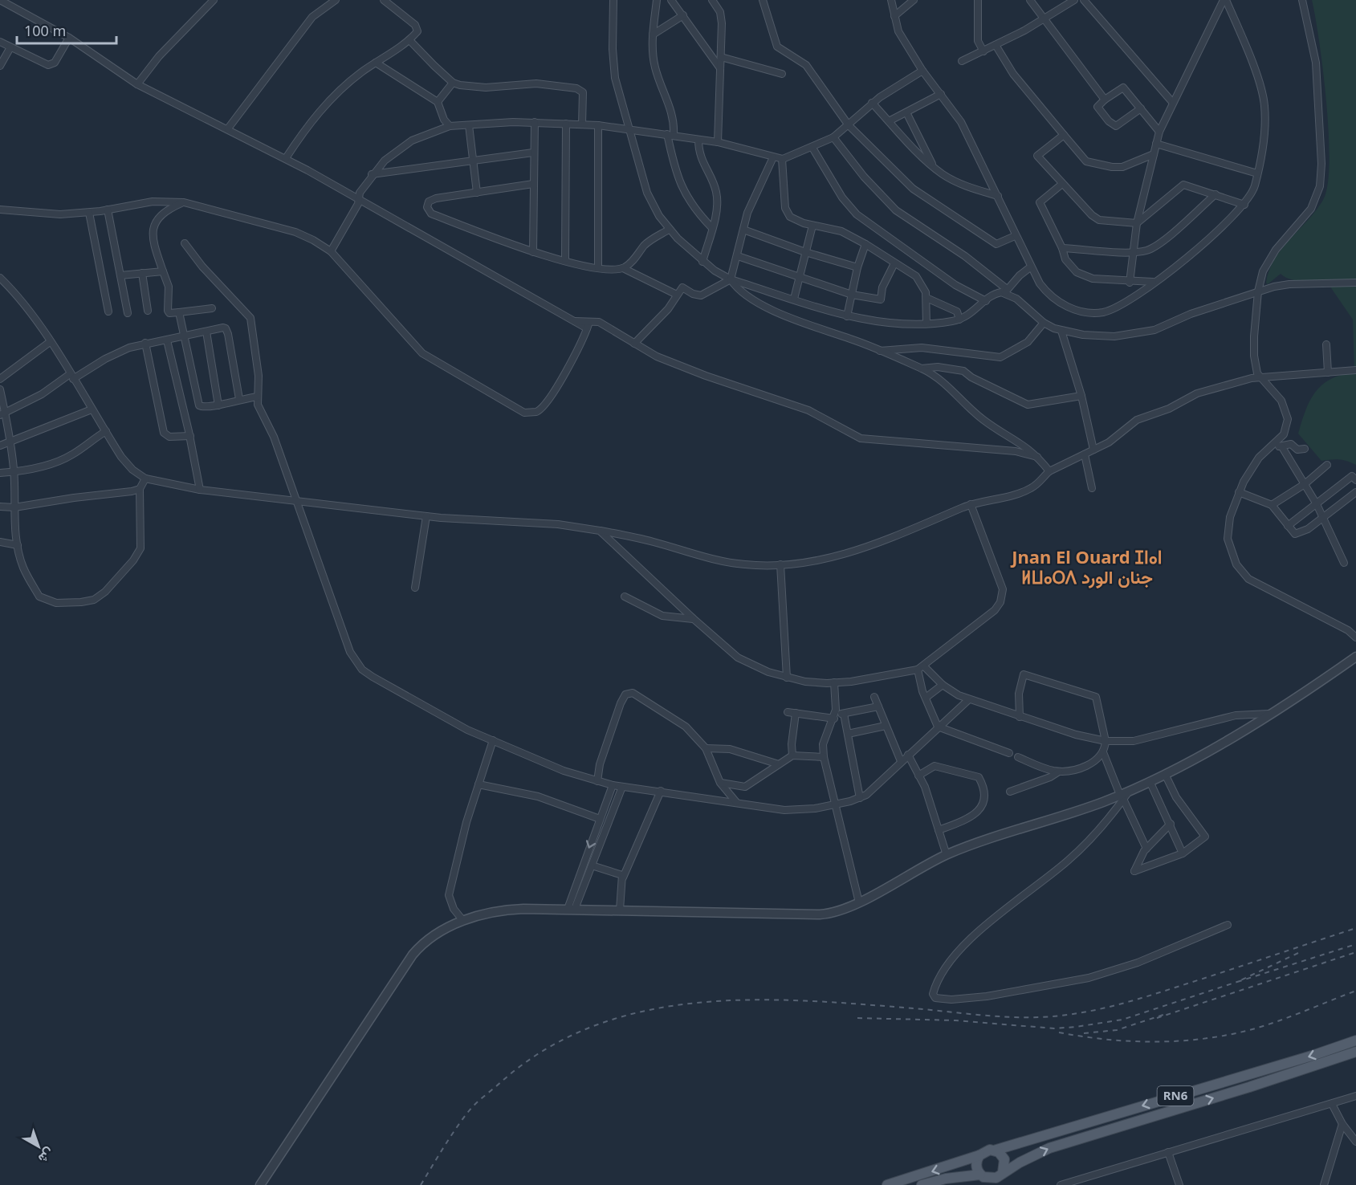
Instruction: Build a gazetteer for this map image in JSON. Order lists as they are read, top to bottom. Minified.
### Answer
{"streets":{"main road":["RN6"]},"districts":["Jnan El Ouard ⵊⵏⴰⵏ ⵍⵡⴰⵔⴷ جنان الورد"],"scale_bar":"100 m","north":"bottom right"}
